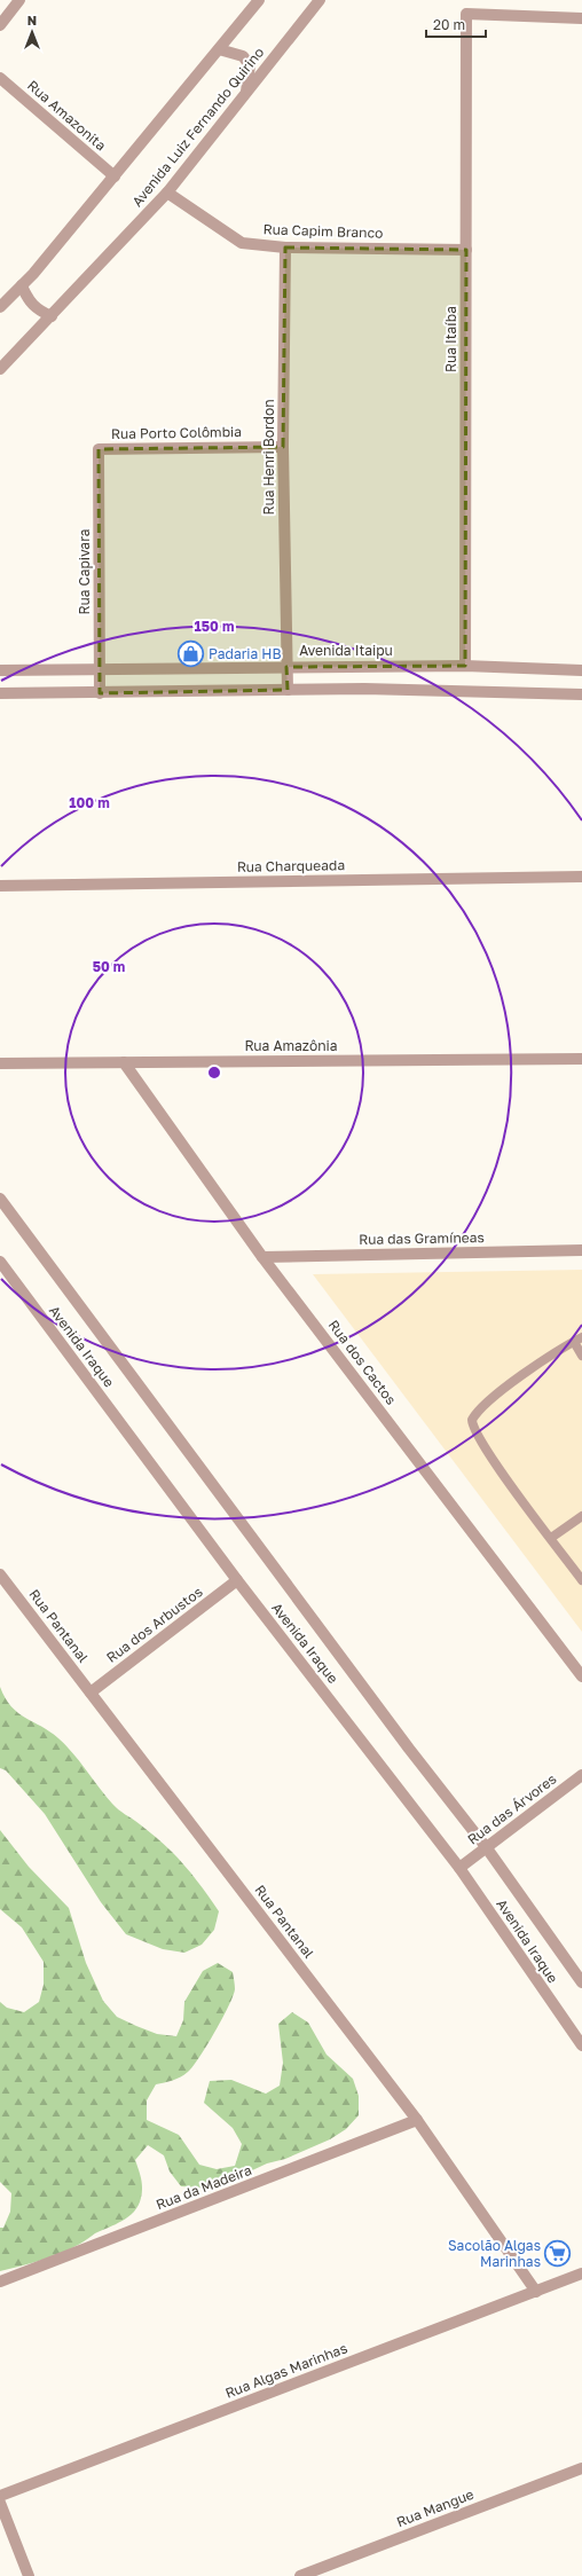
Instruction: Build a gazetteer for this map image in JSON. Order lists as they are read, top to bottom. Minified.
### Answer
{"streets":{"street":["Rua Amazonita","Avenida Luiz Fernando Quirino","Rua Capim Branco","Rua Itaíba","Rua Porto Colômbia","Rua Henri Bordon","Rua Capivara","Avenida Itaipu","Rua Charqueada","Rua Amazônia","Rua das Gramíneas","Avenida Iraque","Rua dos Cactos","Rua dos Arbustos","Rua Pantanal","Rua das Árvores","Rua da Madeira","Rua Algas Marinhas","Rua Mangue"]},"crossings":[["Avenida Luiz Fernando Quirino","Rua Capim Branco"],["Rua Capim Branco","Rua Itaíba"],["Rua Capim Branco","Rua Henri Bordon"],["Rua Itaíba","Avenida Itaipu"],["Rua Porto Colômbia","Rua Henri Bordon"],["Rua Porto Colômbia","Rua Capivara"],["Rua Henri Bordon","Avenida Itaipu"],["Rua Capivara","Avenida Itaipu"],["Rua Amazônia","Rua dos Cactos"],["Rua das Gramíneas","Rua dos Cactos"],["Avenida Iraque","Rua dos Arbustos"],["Avenida Iraque","Rua das Árvores"],["Rua dos Arbustos","Rua Pantanal"],["Rua Pantanal","Rua da Madeira"],["Rua Pantanal","Rua Algas Marinhas"]],"places":{"shop":["Padaria HB"],"supermarket":["Sacolão Algas Marinhas"]},"scale_bar":"20 m","north":"top","rings":["150 m","100 m","50 m"]}
